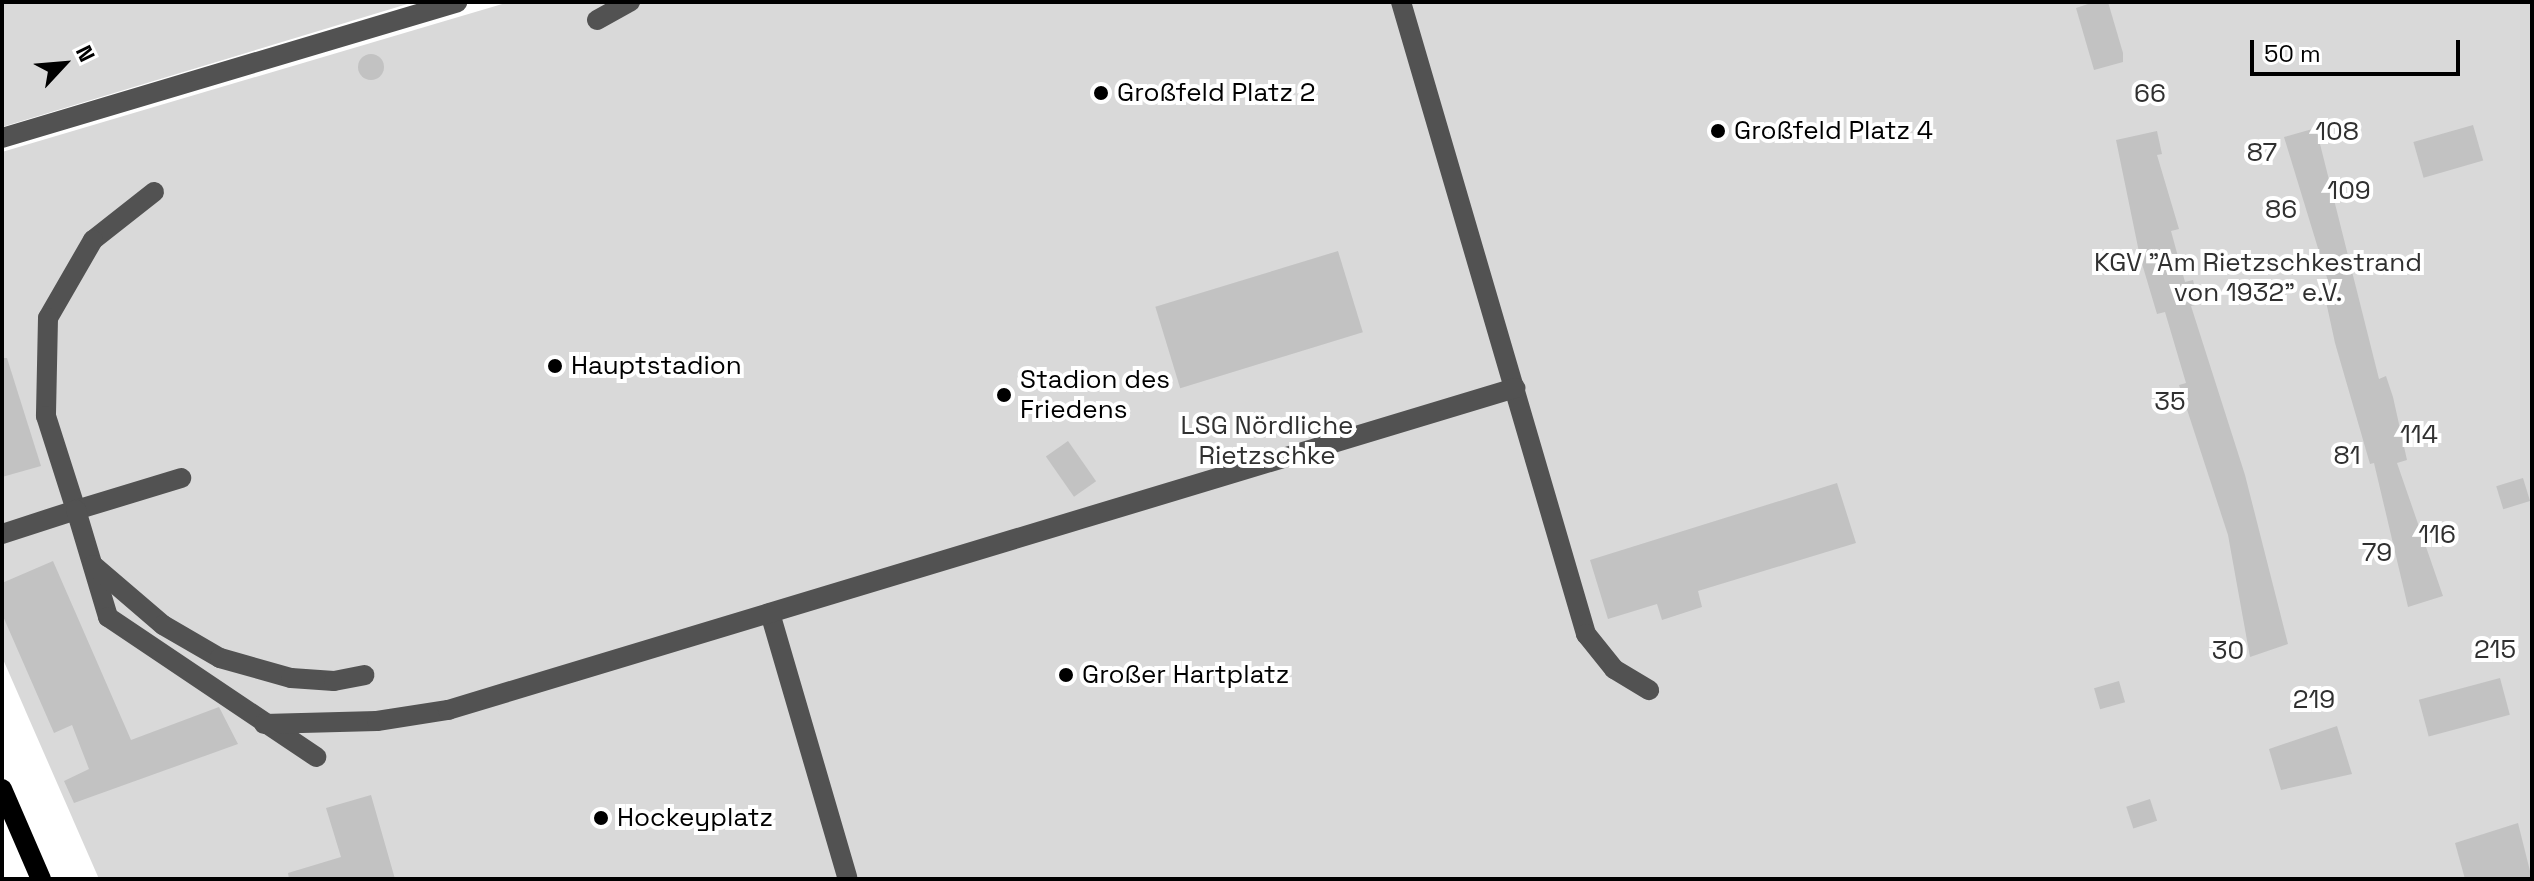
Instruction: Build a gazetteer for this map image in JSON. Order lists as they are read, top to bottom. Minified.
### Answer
{"parks":["66","108","87","109","86","KGV \"Am Rietzschkestrand von 1932\" e.V.","35","LSG Nördliche Rietzschke","114","81","116","79","215","30","219"],"places":["Großfeld Platz 2","Großfeld Platz 4","Hauptstadion","Stadion des Friedens","Großer Hartplatz","Hockeyplatz"],"scale_bar":"50 m","north":"top right"}
